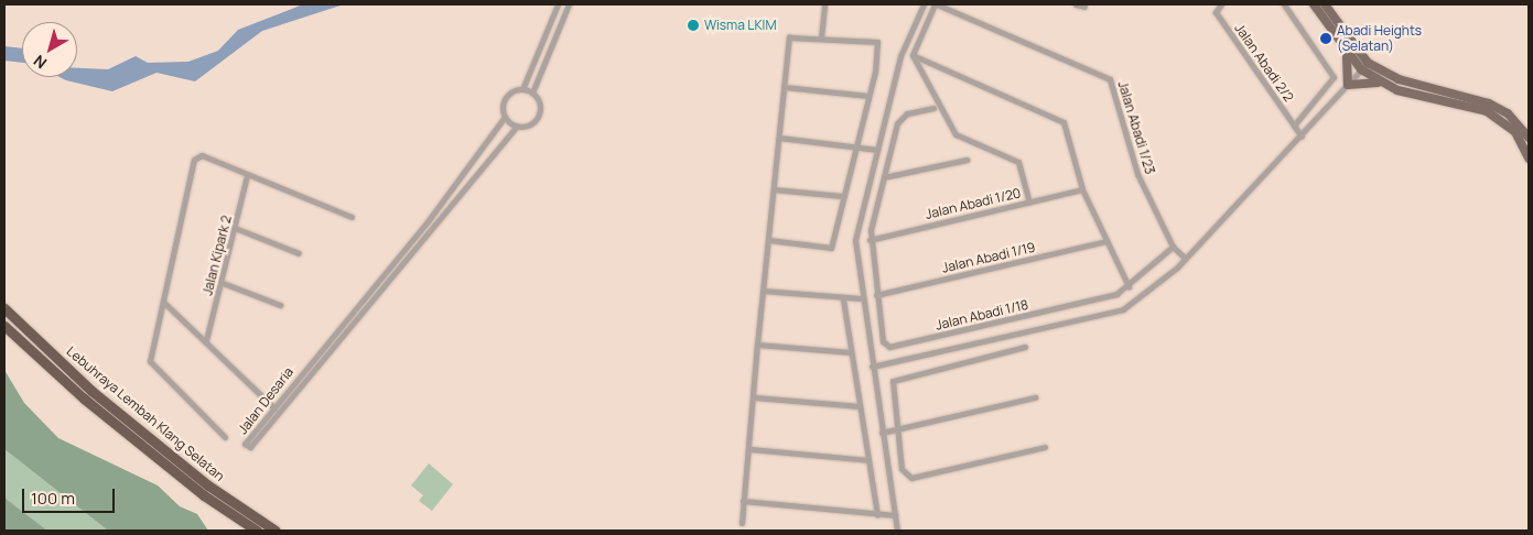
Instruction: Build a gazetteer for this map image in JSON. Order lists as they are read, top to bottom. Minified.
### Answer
{"streets":{"highway":["Lebuhraya Lembah Klang Selatan"],"street":["Jalan Abadi 2/2","Jalan Abadi 1/23","Jalan Abadi 1/20","Jalan Kipark 2","Jalan Abadi 1/19","Jalan Abadi 1/18","Jalan Desaria"]},"crossings":[["Jalan Abadi 1/23","Jalan Abadi 1/18"],["Jalan Abadi 1/20","Jalan Abadi 1/18"],["Jalan Abadi 1/19","Jalan Abadi 1/18"]],"places":["Wisma LKIM","Abadi Heights (Selatan)"],"scale_bar":"100 m","north":"bottom left"}
